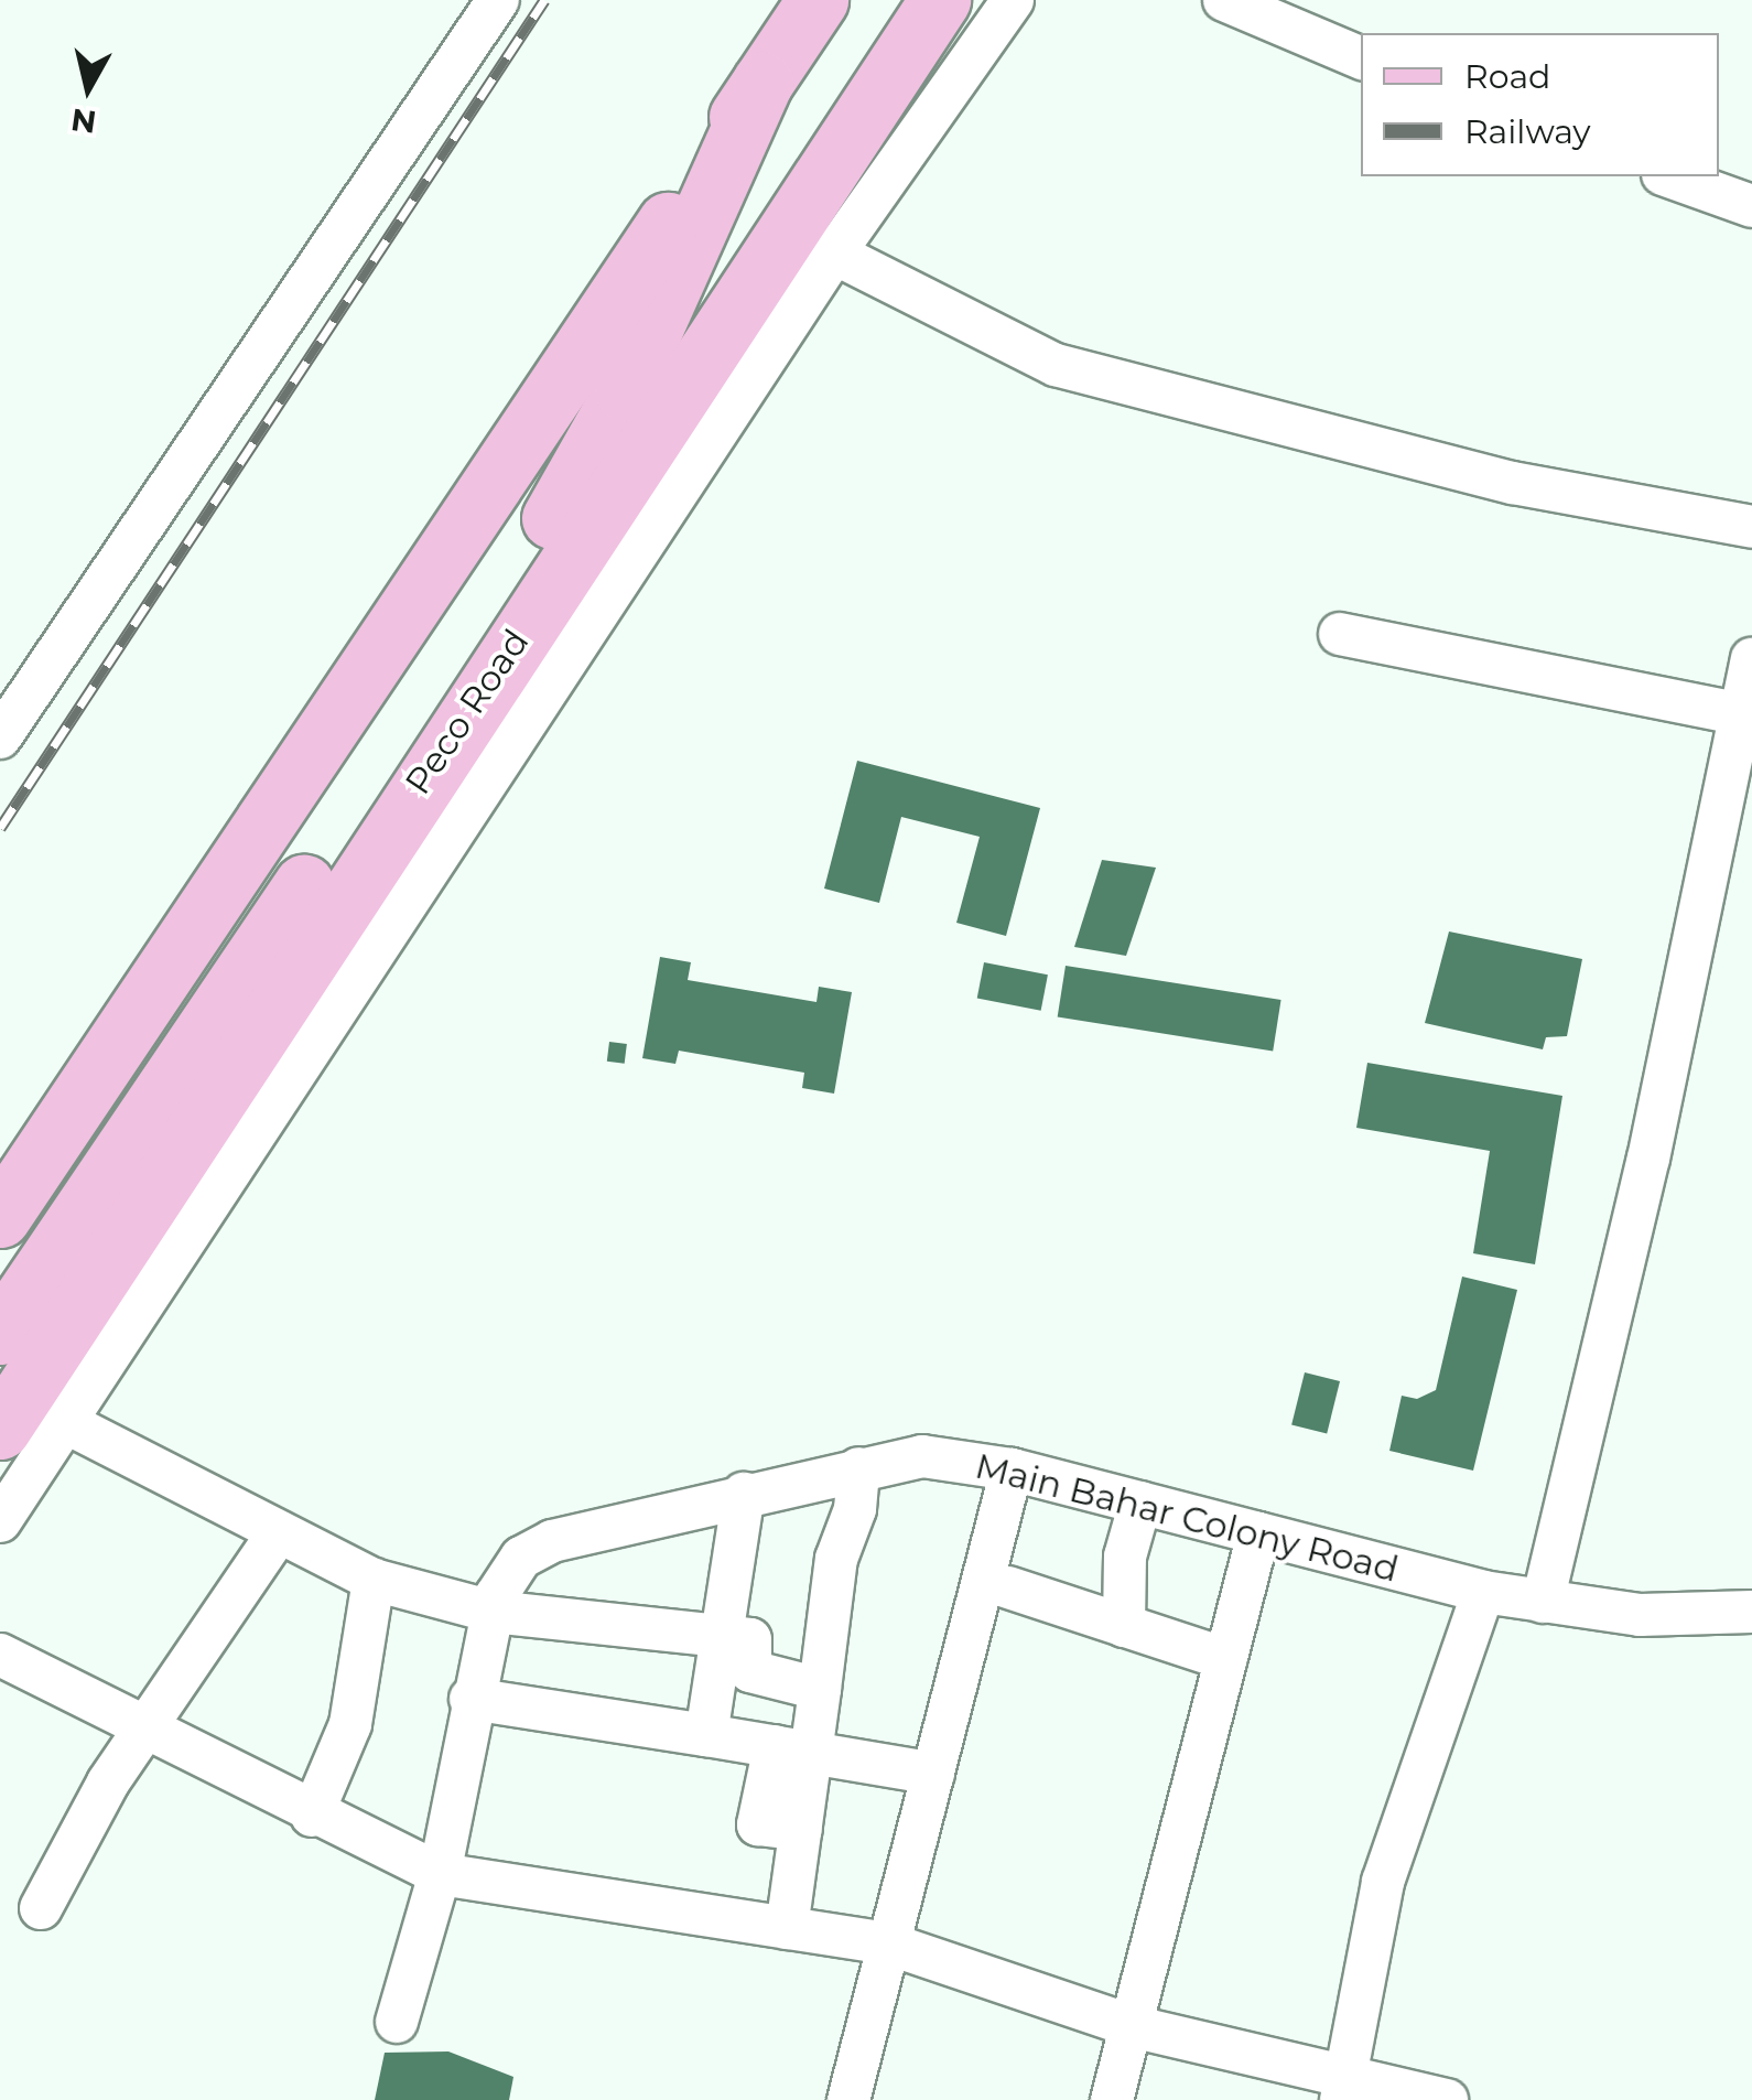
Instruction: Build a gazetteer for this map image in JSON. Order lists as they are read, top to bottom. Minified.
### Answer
{"streets":{"main road":["Peco Road"],"street":["Main Bahar Colony Road"]},"legend":["Road","Railway"],"north":"bottom"}
